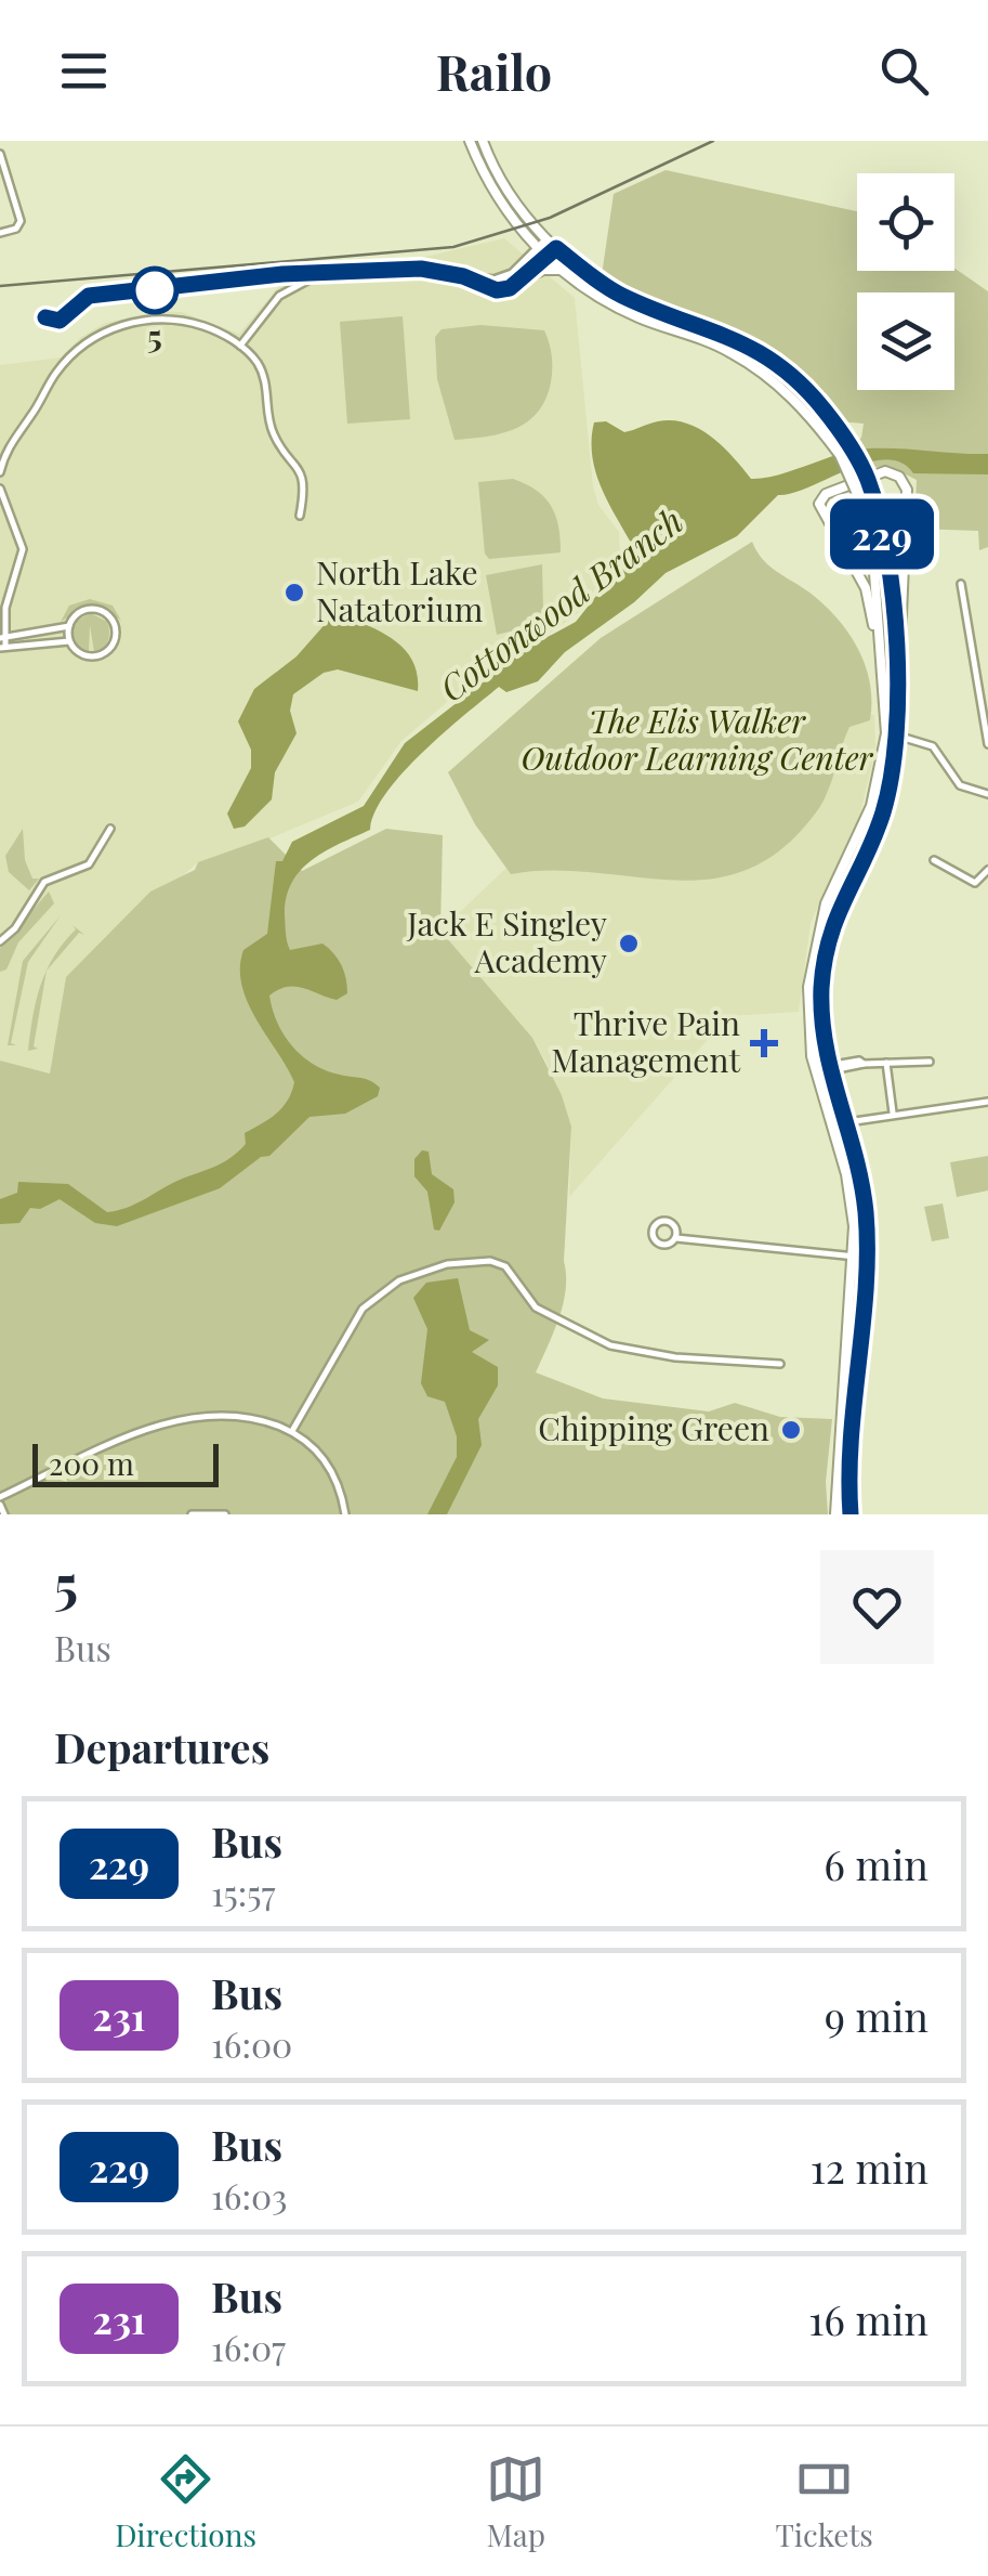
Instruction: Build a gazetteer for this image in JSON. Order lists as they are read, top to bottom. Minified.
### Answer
{"water":["Cottonwood Branch"],"parks":["The Elis Walker Outdoor Learning Center"],"places":{"other":["5","North Lake Natatorium","Jack E Singley Academy","Chipping Green"],"health":["Thrive Pain Management"]},"lines":["bus line 229"],"scale_bar":"200 m","page":{"header":"Railo","on_map":"229","scale":"200 m","heading":[["5","Bus"],"Departures"],"list":[{"mark":"229","name":"Bus","note":"15:57","value":"6 min"},{"mark":"231","name":"Bus","note":"16:00","value":"9 min"},{"mark":"229","name":"Bus","note":"16:03","value":"12 min"},{"mark":"231","name":"Bus","note":"16:07","value":"16 min"}],"tabs":["Directions","Map","Tickets"]}}
